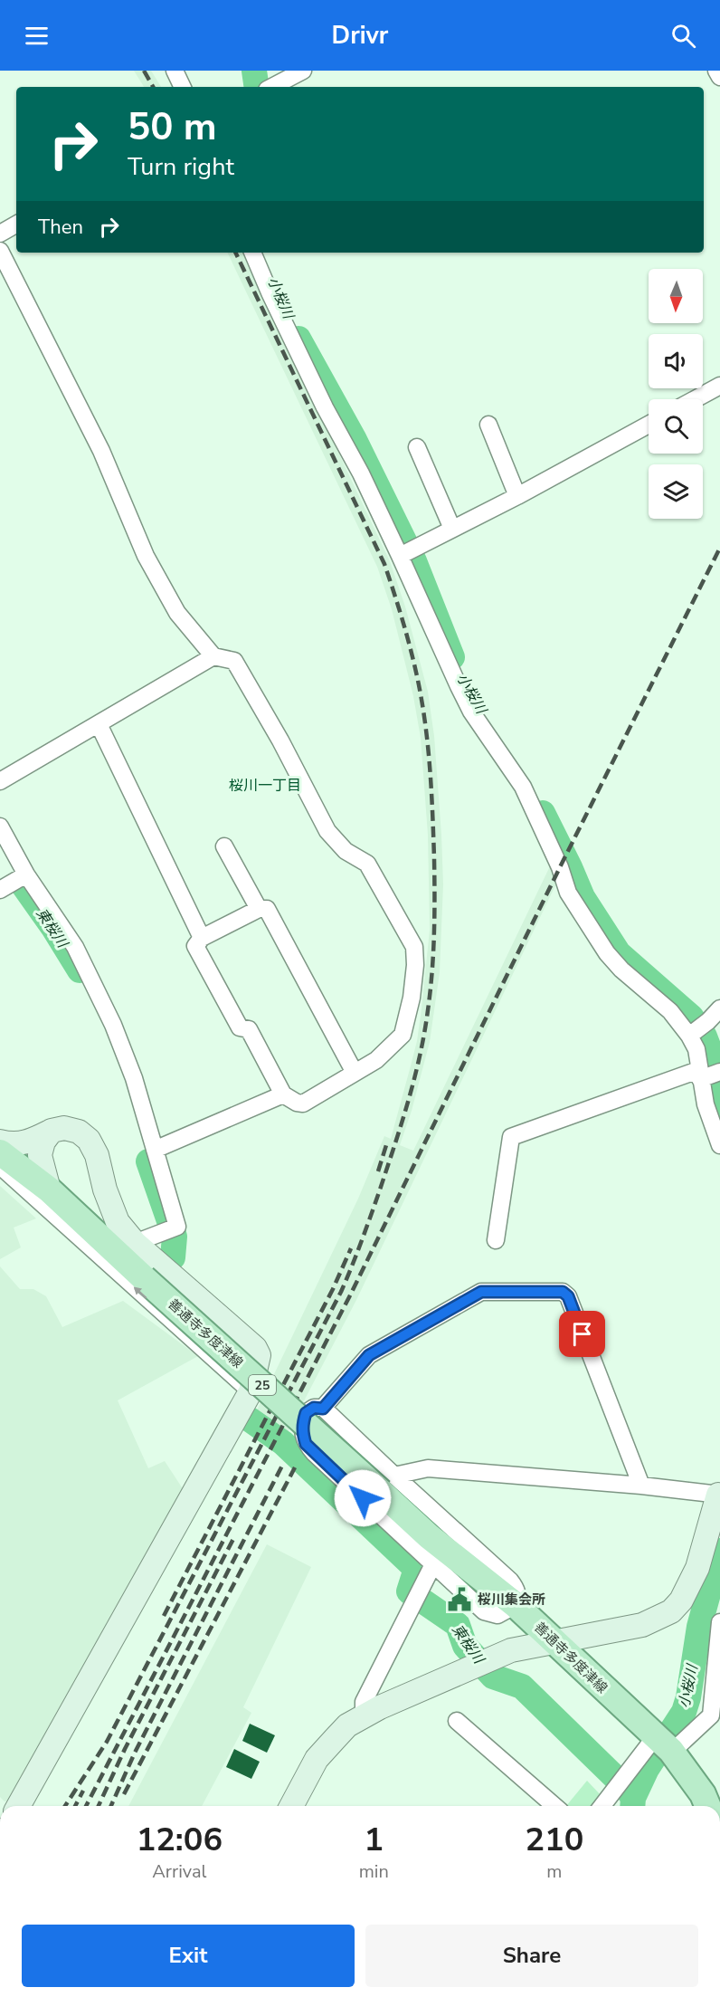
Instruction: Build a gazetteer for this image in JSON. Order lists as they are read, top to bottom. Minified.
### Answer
{"streets":{"main road":["善通寺多度津線","25"]},"districts":["桜川一丁目"],"water":["小桜川","東桜川"],"places":{"public building":["桜川集会所"]},"north":"bottom","page":{"header":"Drivr","turn":["50 m","Turn right"],"then":"Then","eta":["12:06","Arrival","1","min","210","m"],"buttons":["Exit","Share"]}}
